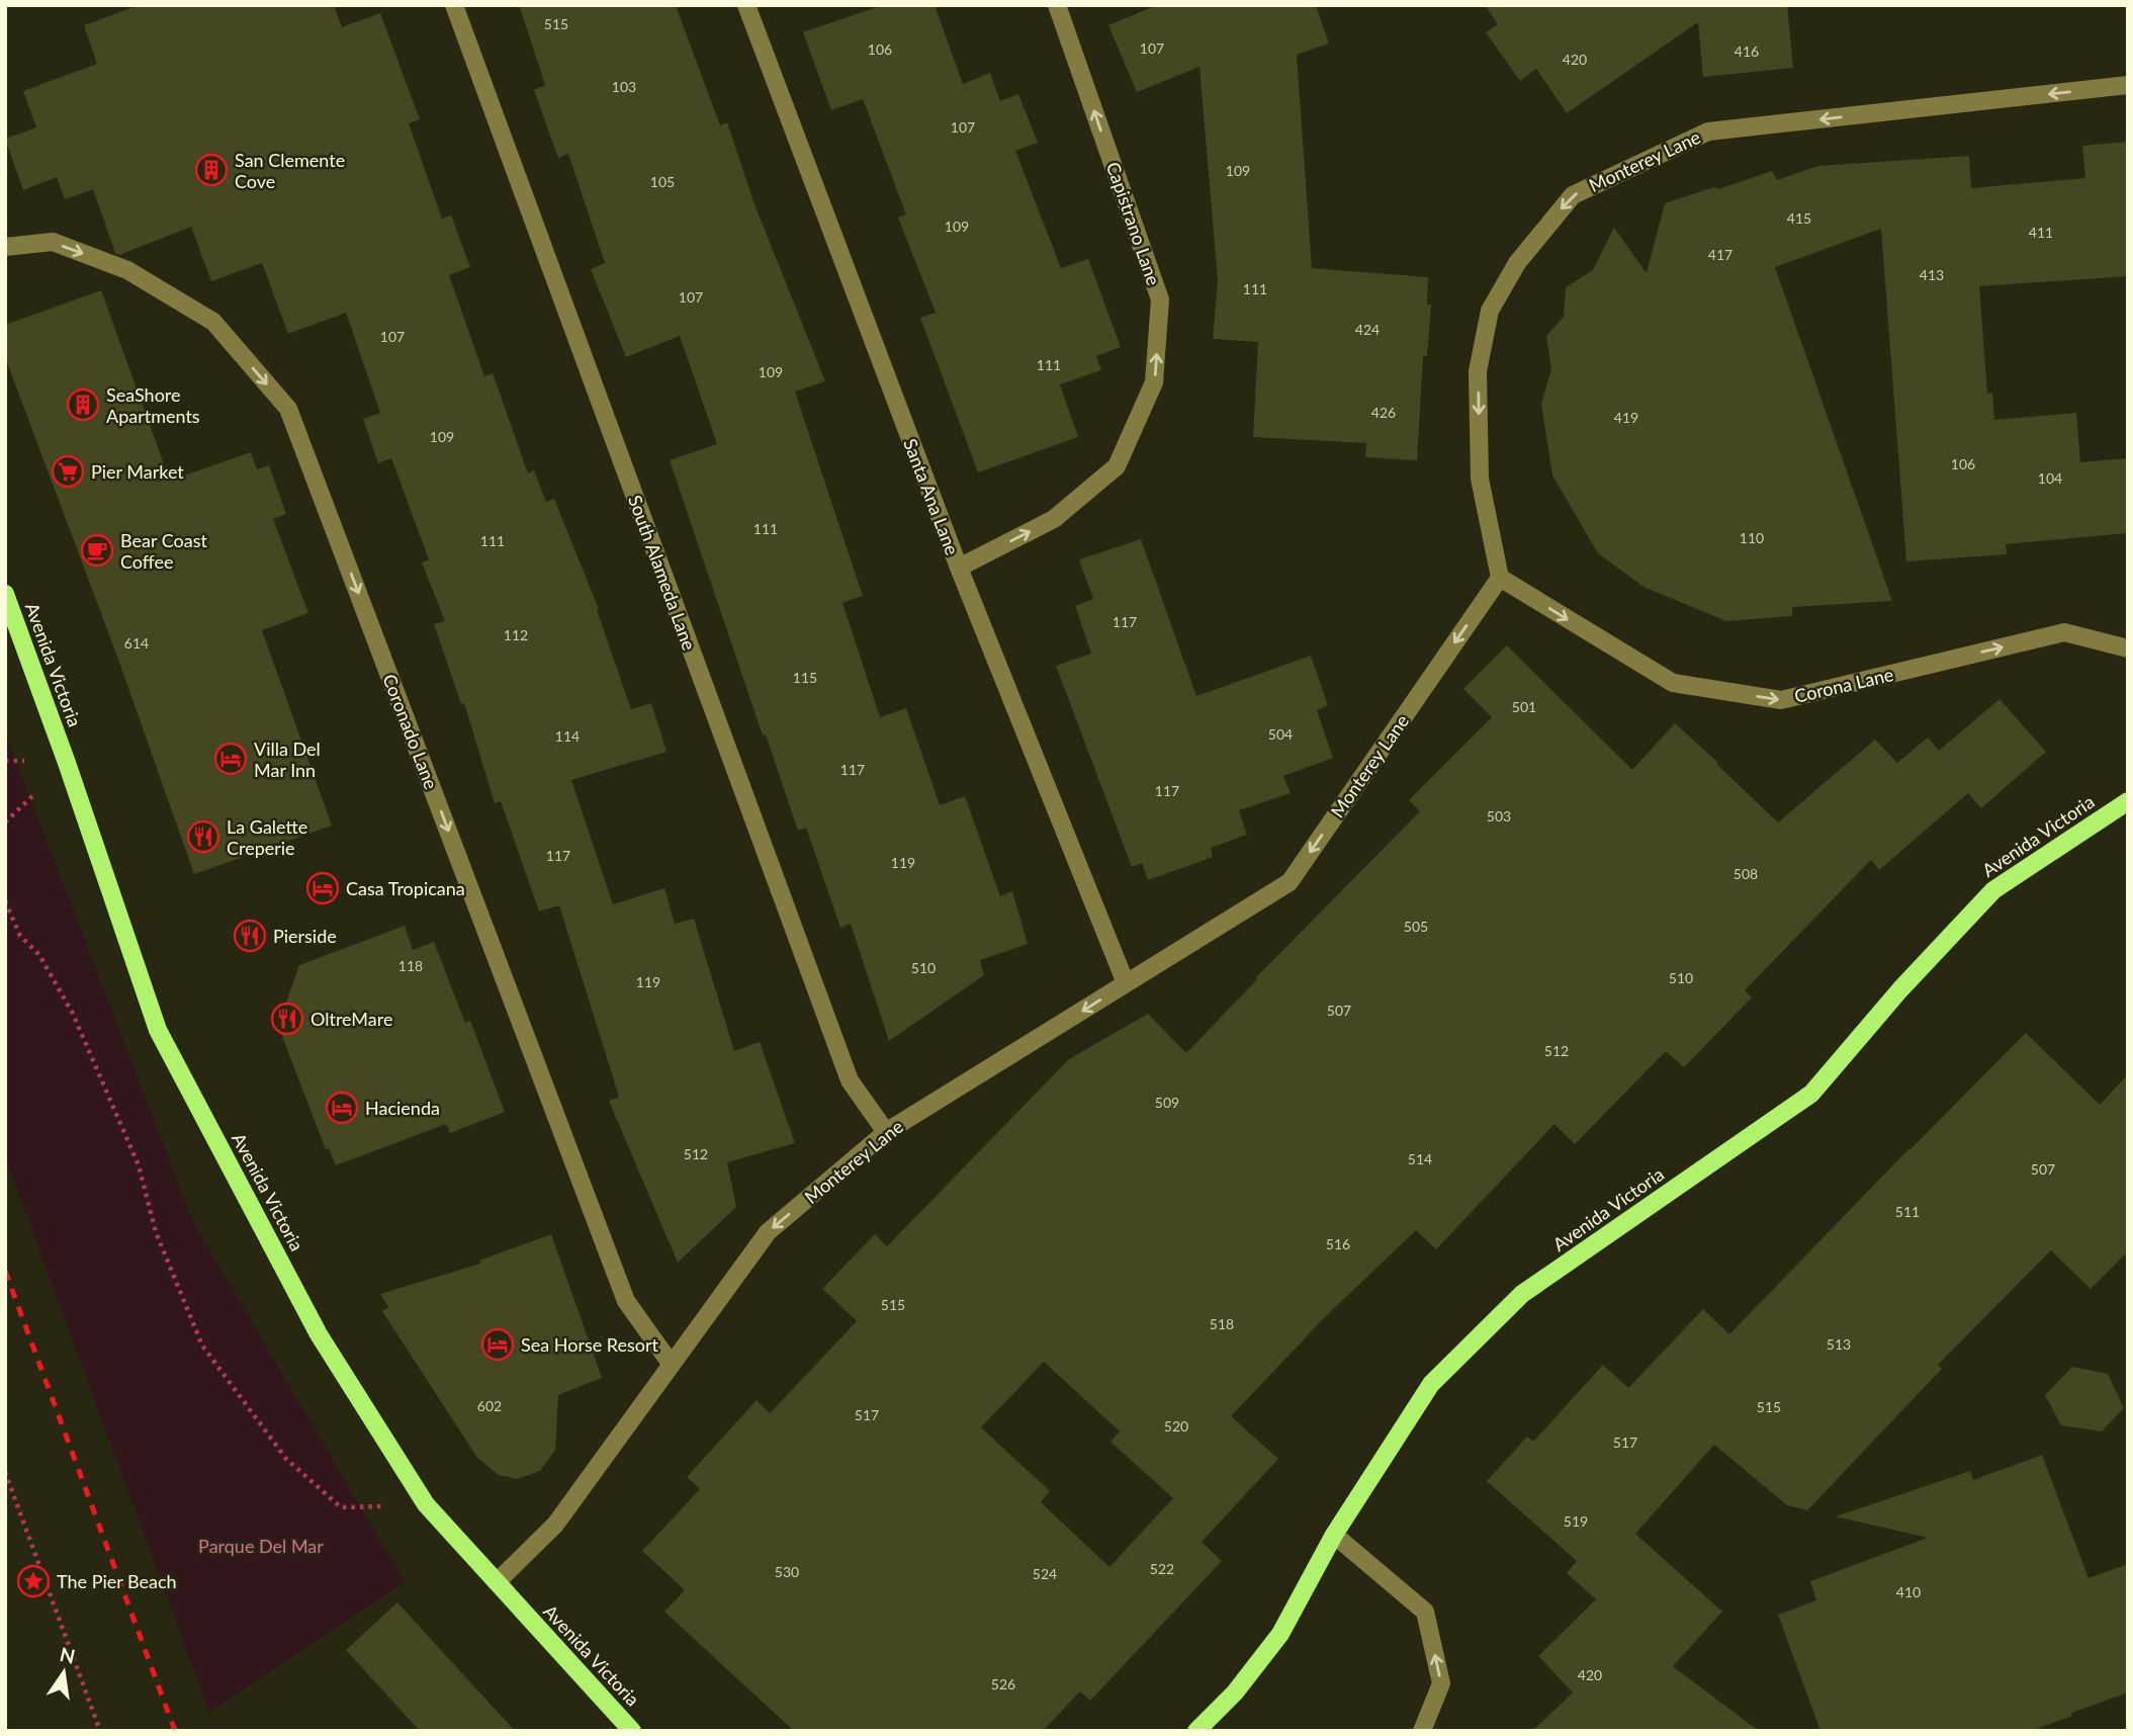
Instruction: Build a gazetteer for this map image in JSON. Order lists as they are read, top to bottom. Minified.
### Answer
{"streets":{"main road":["Avenida Victoria"],"street":["Monterey Lane","Capistrano Lane","Santa Ana Lane","South Alameda Lane","Corona Lane","Coronado Lane"]},"crossings":[["Monterey Lane","Santa Ana Lane"],["Monterey Lane","South Alameda Lane"],["Monterey Lane","Avenida Victoria"],["Monterey Lane","Corona Lane"],["Monterey Lane","Coronado Lane"],["Capistrano Lane","Santa Ana Lane"]],"one_way":["Monterey Lane","Capistrano Lane","Corona Lane","Coronado Lane"],"parks":["Parque Del Mar"],"places":{"building":["San Clemente Cove","SeaShore Apartments"],"supermarket":["Pier Market"],"cafe":["Bear Coast Coffee"],"hotel":["Villa Del Mar Inn","Casa Tropicana","Hacienda","Sea Horse Resort"],"restaurant":["La Galette Creperie","Pierside","OltreMare"],"place":["The Pier Beach"]},"house_numbers":["515","107","106","416","420","103","107","109","105","415","109","411","417","413","111","107","424","107","111","109","426","419","109","106","104","111","110","111","117","112","614","115","501","504","114","117","117","503","117","119","508","505","118","510","510","119","507","512","509","512","514","507","511","516","515","518","513","602","515","517","520","517","519","522","530","524","410","420","526"],"north":"top"}
